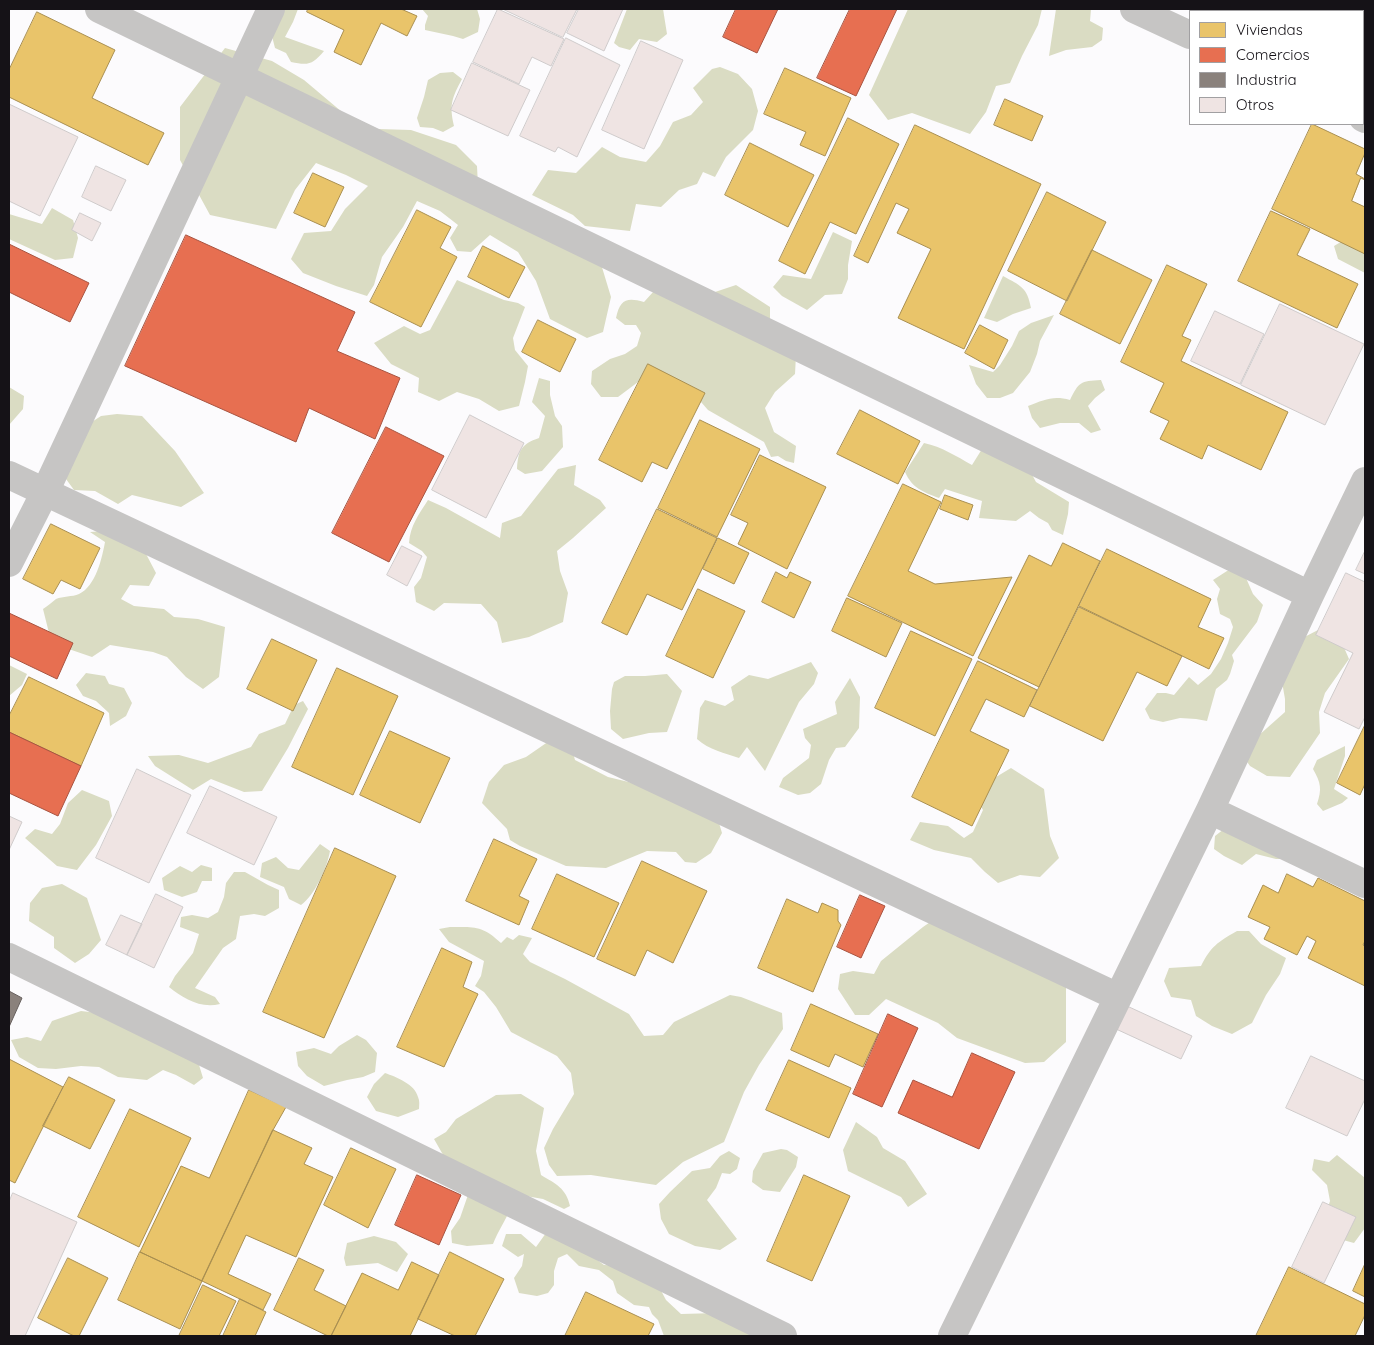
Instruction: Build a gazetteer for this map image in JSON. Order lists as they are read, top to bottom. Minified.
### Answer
{"legend":["Viviendas","Comercios","Industria","Otros"]}
